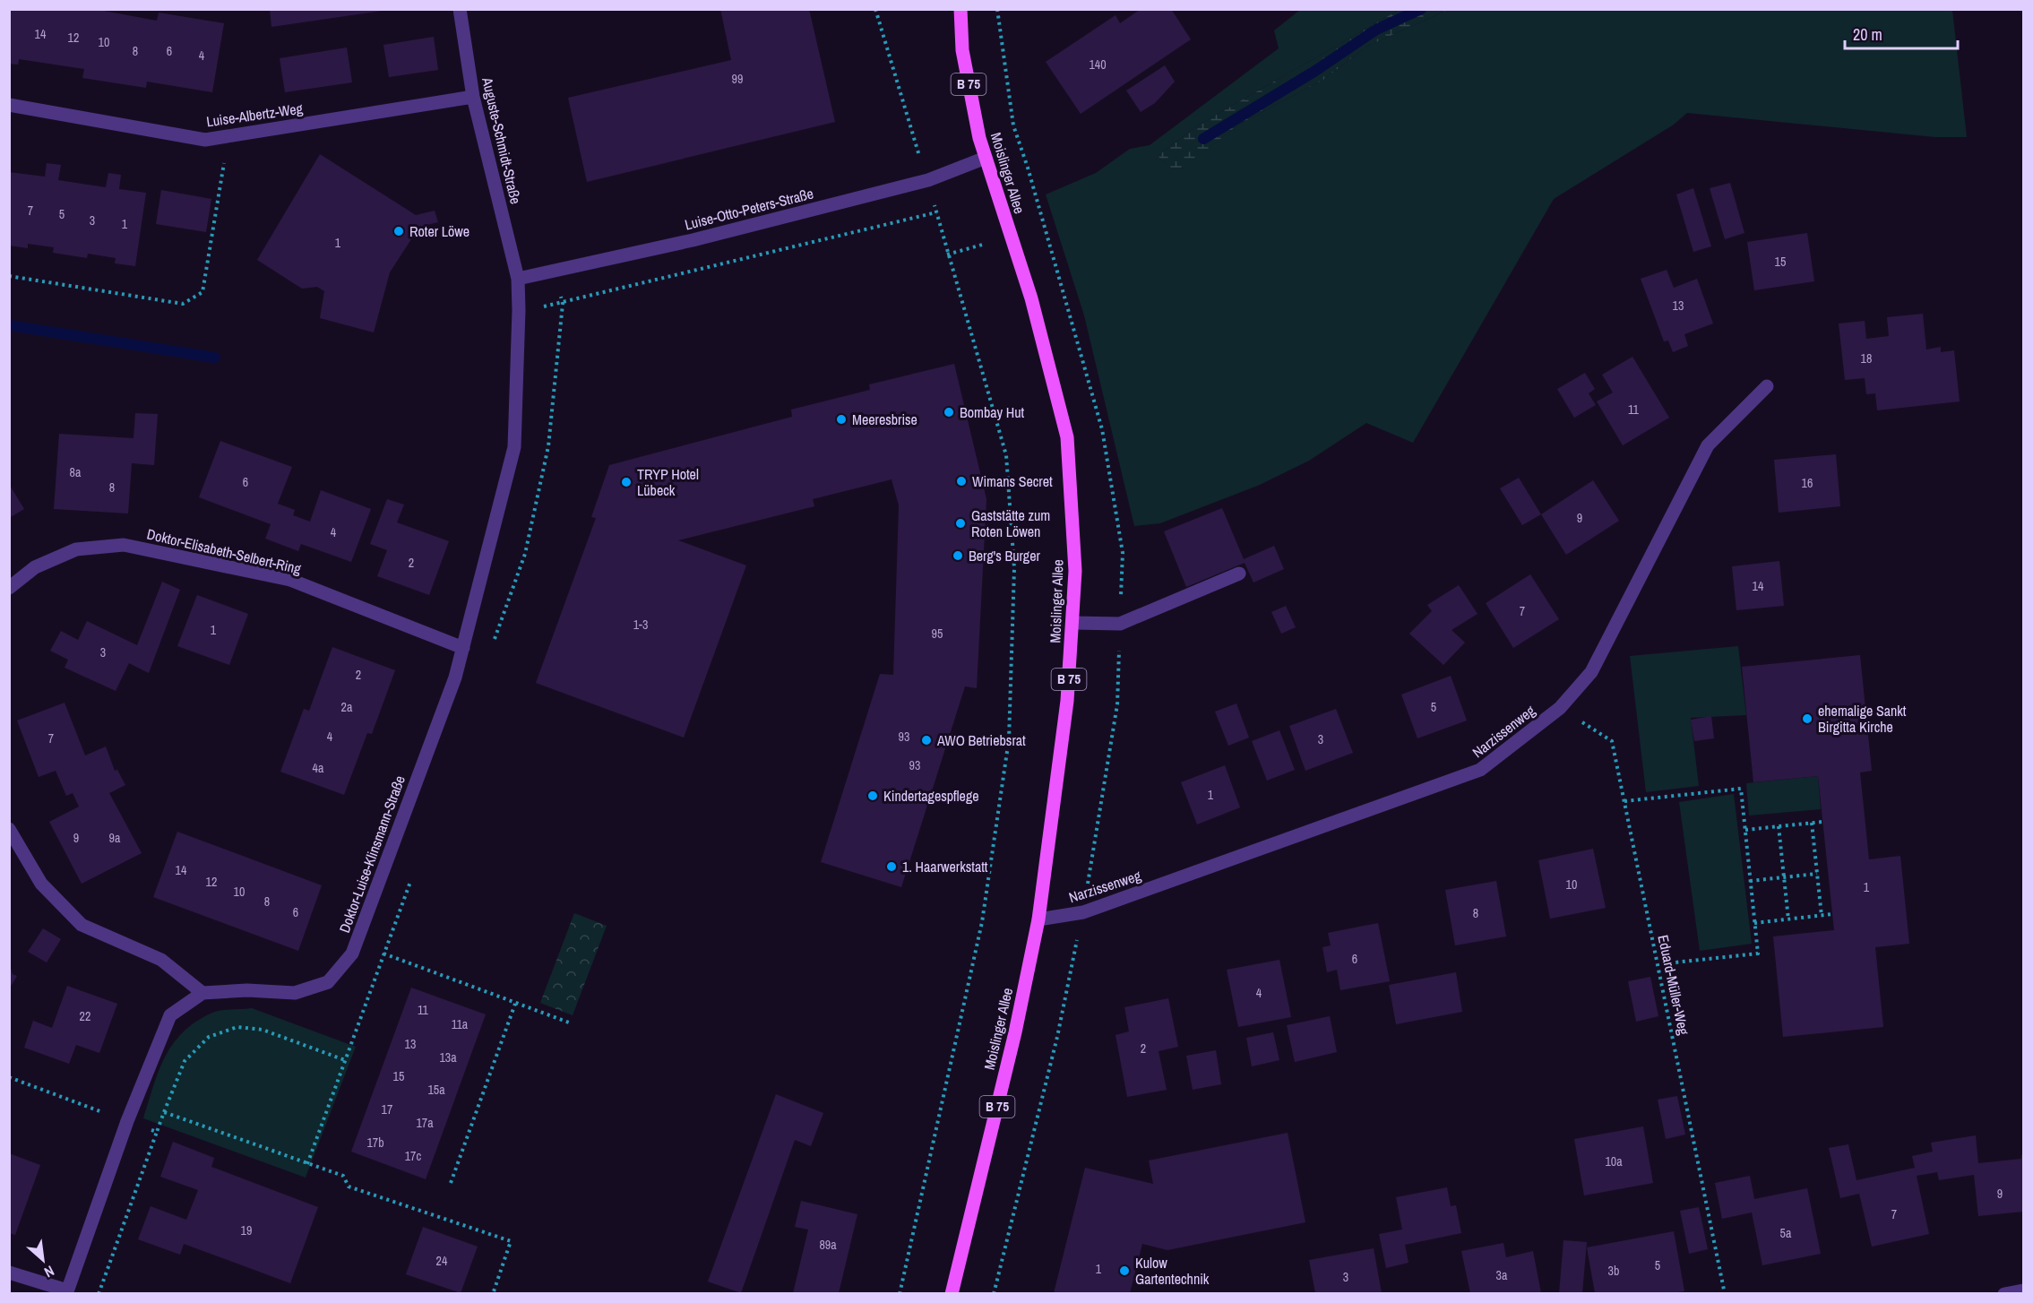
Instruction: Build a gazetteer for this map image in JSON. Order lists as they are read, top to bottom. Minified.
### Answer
{"streets":{"main road":["B 75","Moislinger Allee"],"street":["Luise-Albertz-Weg","Auguste-Schmidt-Straße","Luise-Otto-Peters-Straße","Doktor-Elisabeth-Selbert-Ring","Narzissenweg","Doktor-Luise-Klinsmann-Straße"],"path":["Eduard-Müller-Weg"]},"crossings":[["Luise-Albertz-Weg","Auguste-Schmidt-Straße"],["Auguste-Schmidt-Straße","Luise-Otto-Peters-Straße"],["Auguste-Schmidt-Straße","Doktor-Luise-Klinsmann-Straße"],["Moislinger Allee","Luise-Otto-Peters-Straße"],["Moislinger Allee","Narzissenweg"],["Luise-Otto-Peters-Straße","Doktor-Luise-Klinsmann-Straße"],["Doktor-Elisabeth-Selbert-Ring","Doktor-Luise-Klinsmann-Straße"],["Narzissenweg","Eduard-Müller-Weg"]],"places":["Roter Löwe","Bombay Hut","Meeresbrise","Wimans Secret","TRYP Hotel Lübeck","Gaststätte zum Roten Löwen","Berg's Burger","ehemalige Sankt Birgitta Kirche","AWO Betriebsrat","Kindertagespflege","1. Haarwerkstatt","Kulow Gartentechnik"],"house_numbers":["14","12","10","8","6","4","140","99","7","5","3","1","1","15","13","18","11","8a","6","16","8","9","4","2","14","7","1-3","1","95","3","2","2a","5","4","93","7","3","93","4a","1","9","9a","14","12","10","1","10","8","6","8","6","4","11","22","11a","13","2","13a","15","15a","17","17a","17b","17c","10a","9","7","19","5a","89a","24","5","1","3b","3a","3"],"scale_bar":"20 m","north":"bottom right"}
